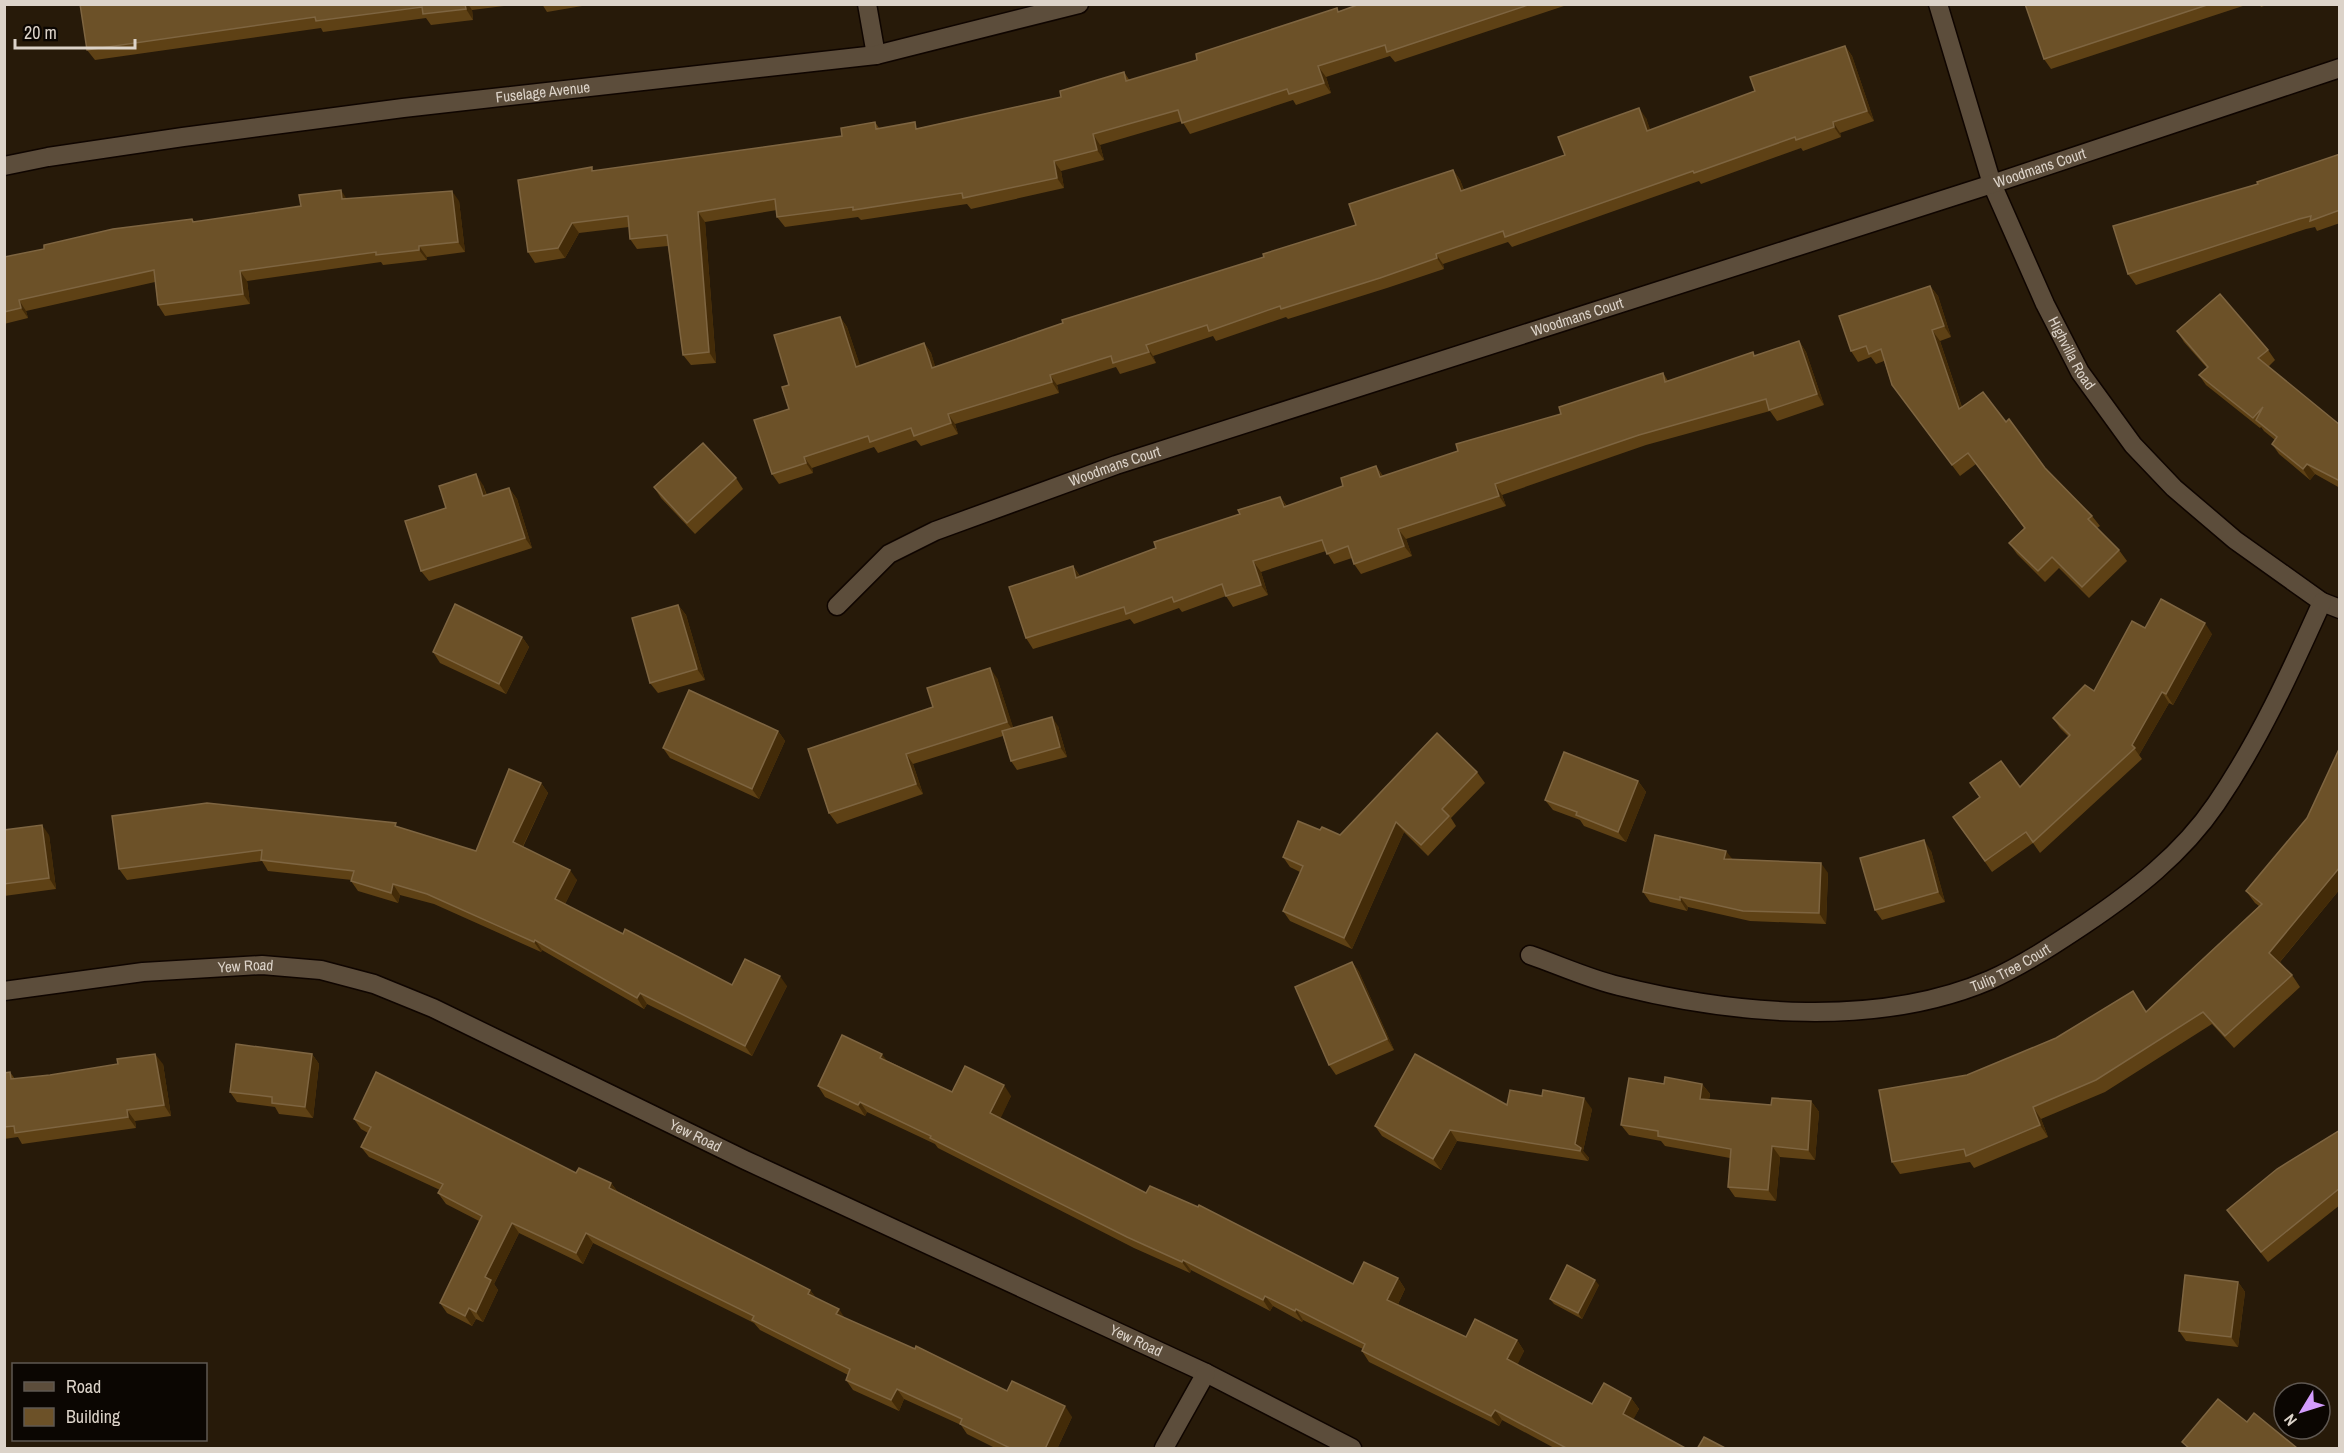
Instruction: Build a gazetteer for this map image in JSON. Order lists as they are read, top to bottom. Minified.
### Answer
{"streets":{"street":["Fuselage Avenue","Woodmans Court","Highvilla Road","Yew Road","Tulip Tree Court"]},"crossings":[["Woodmans Court","Highvilla Road"],["Highvilla Road","Tulip Tree Court"]],"legend":["Road","Building"],"scale_bar":"20 m","north":"bottom left"}
